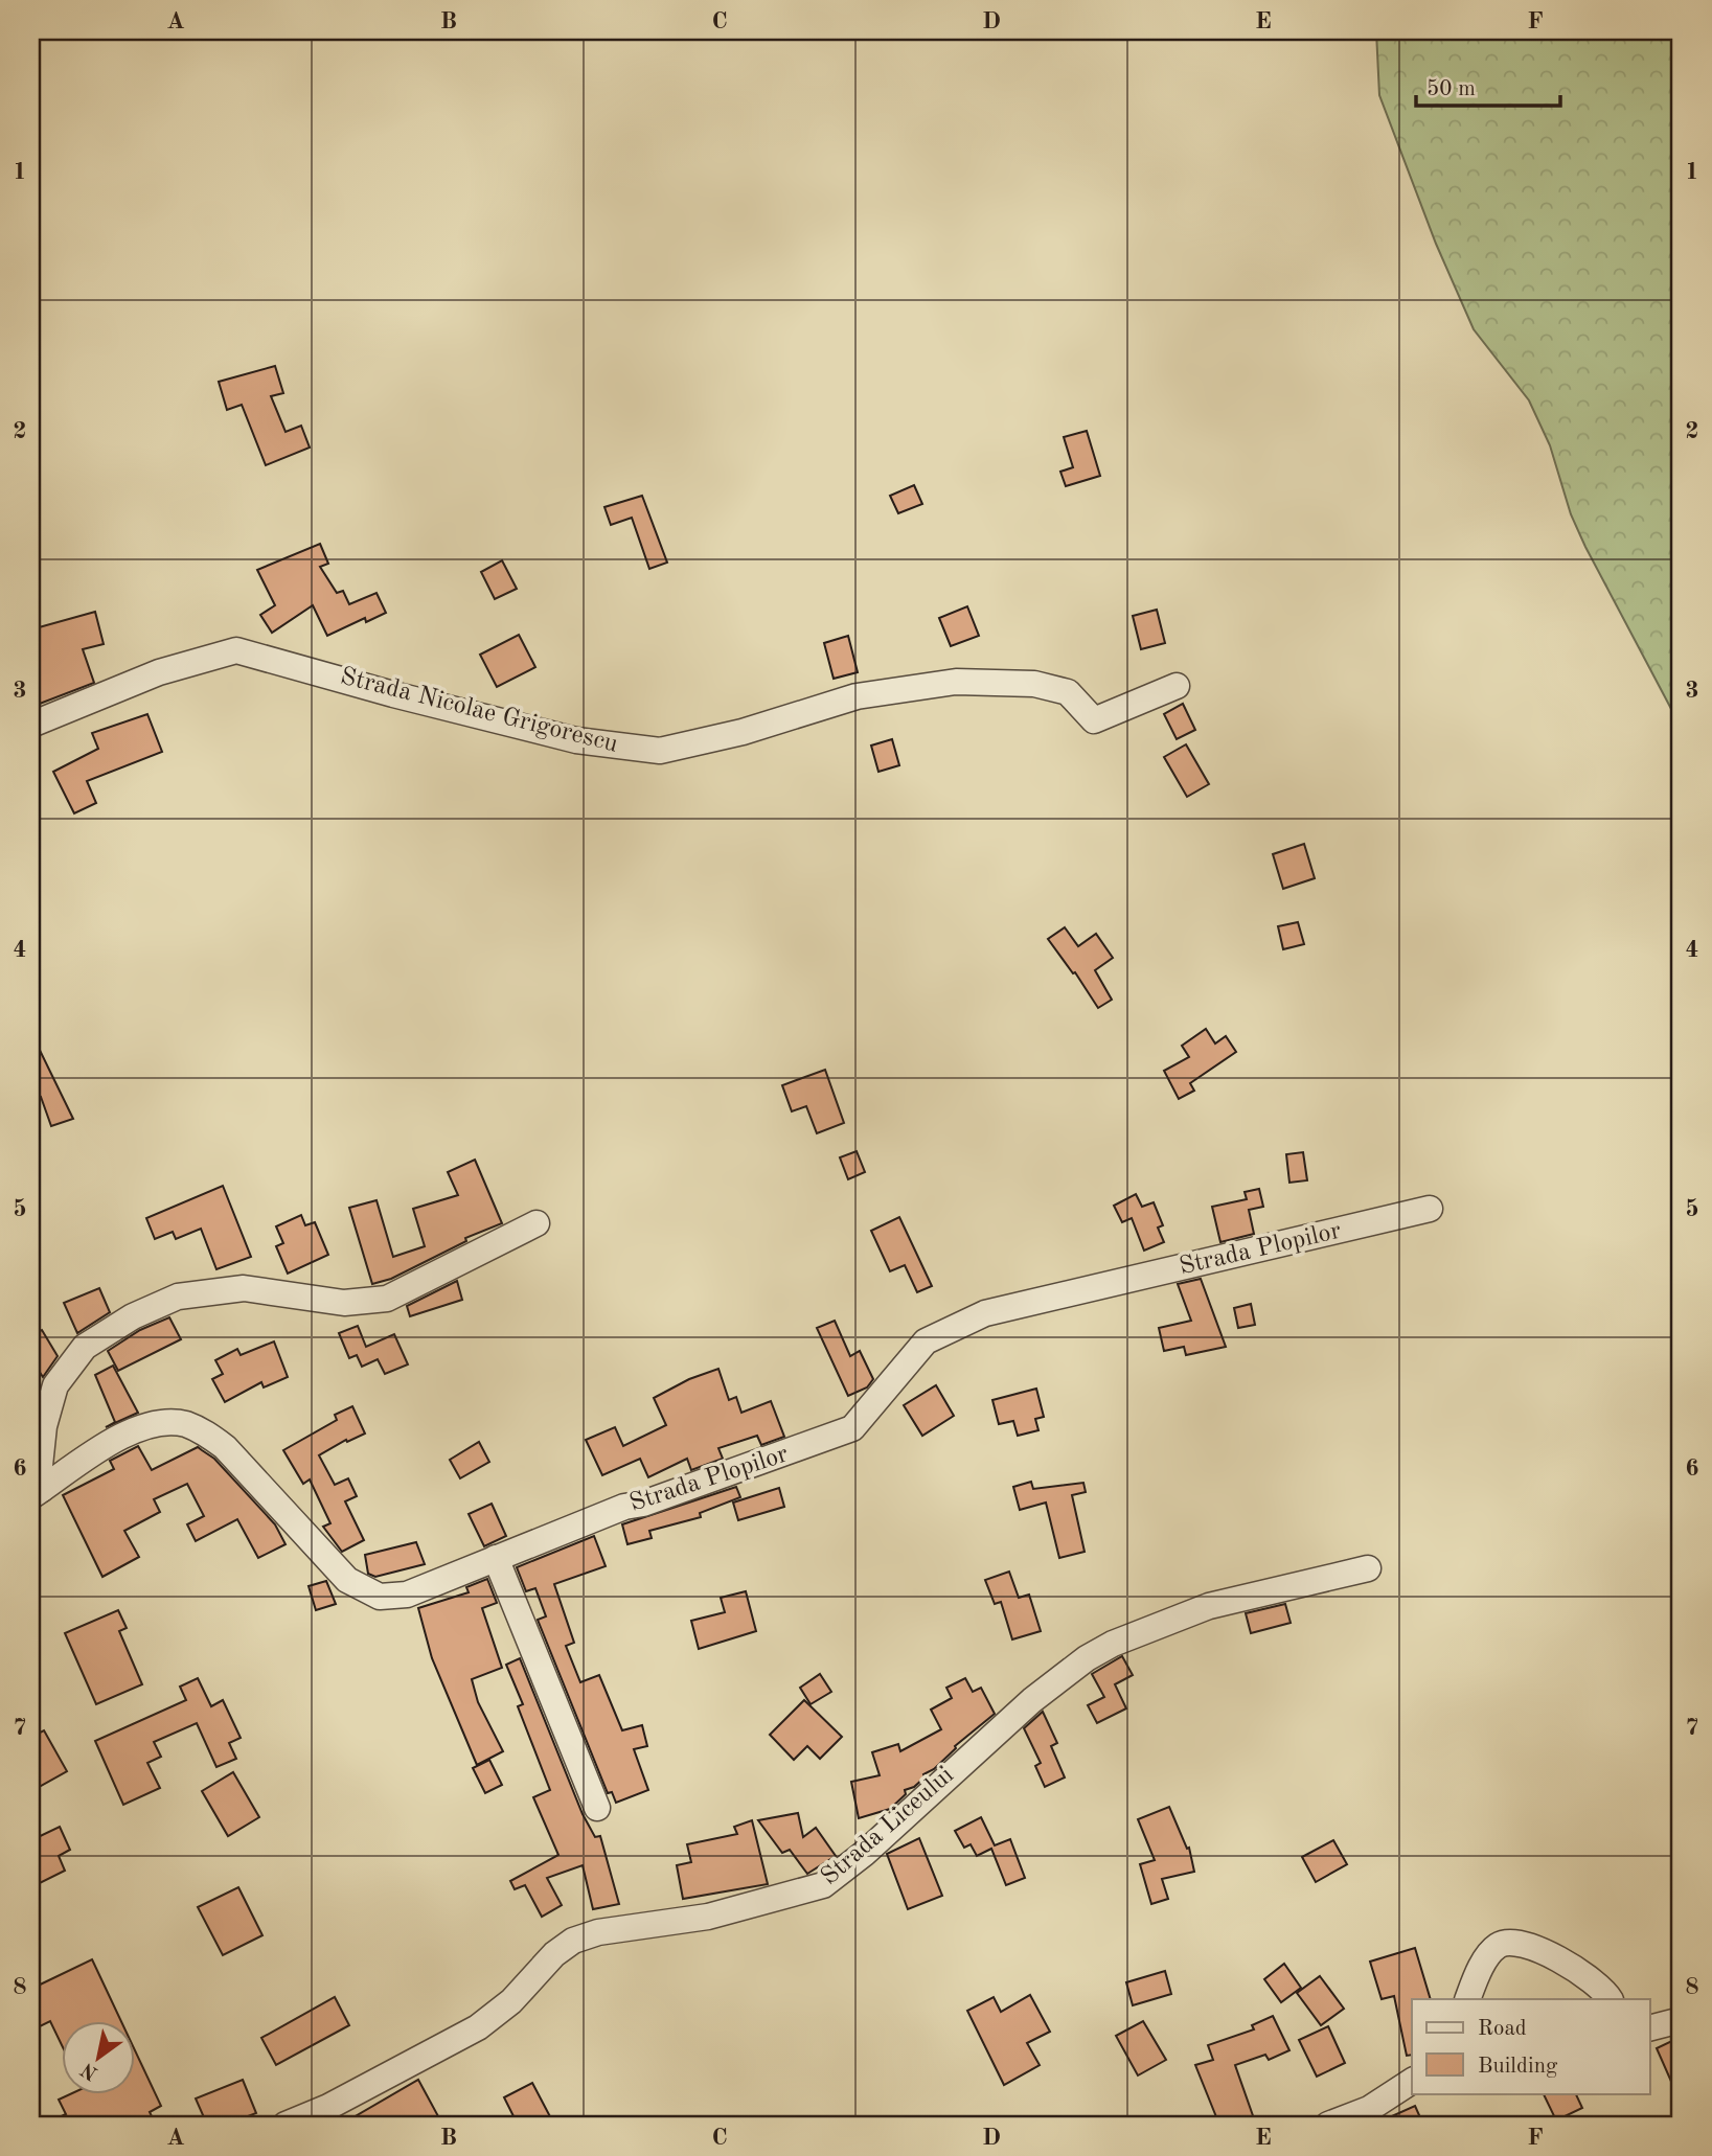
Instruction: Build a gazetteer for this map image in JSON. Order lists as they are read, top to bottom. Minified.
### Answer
{"streets":{"street":["Strada Nicolae Grigorescu","Strada Plopilor","Strada Liceului"]},"legend":["Road","Building"],"scale_bar":"50 m","north":"bottom left","grid":{"columns":["A","B","C","D","E","F"],"rows":["1","2","3","4","5","6","7","8"]}}
